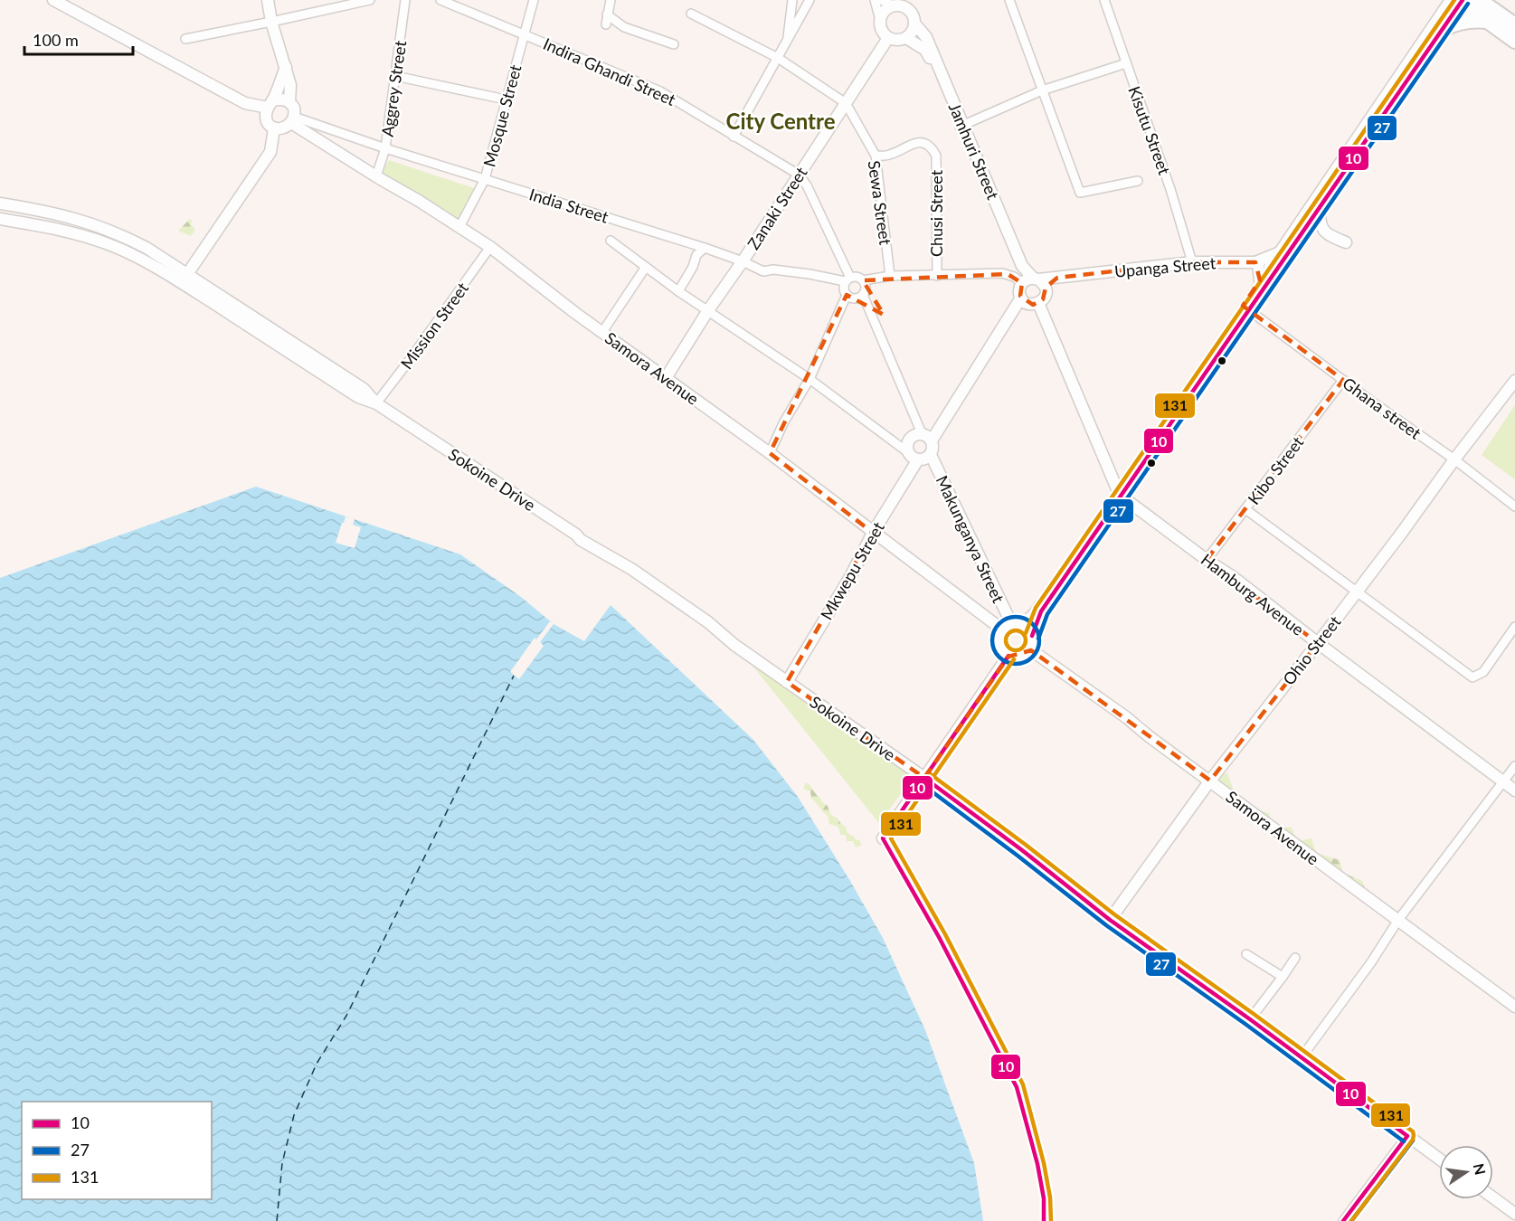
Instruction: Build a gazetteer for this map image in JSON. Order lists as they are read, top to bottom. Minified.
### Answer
{"streets":{"street":["Indira Ghandi Street","Aggrey Street","Mosque Street","Kisutu Street","Jamhuri Street","Sewa Street","India Street","Zanaki Street","Chusi Street","Upanga Street","Mission Street","Samora Avenue","Ghana street","Kibo Street","Sokoine Drive","Makunganya Street","Mkwepu Street","Hamburg Avenue","Ohio Street"]},"crossings":[["Indira Ghandi Street","Mosque Street"],["Indira Ghandi Street","Zanaki Street"],["Aggrey Street","India Street"],["Aggrey Street","Samora Avenue"],["Mosque Street","India Street"],["Mosque Street","Samora Avenue"],["Kisutu Street","Upanga Street"],["Jamhuri Street","Zanaki Street"],["Jamhuri Street","Upanga Street"],["Sewa Street","Zanaki Street"],["Sewa Street","Chusi Street"],["India Street","Zanaki Street"],["India Street","Samora Avenue"],["Zanaki Street","Samora Avenue"],["Mission Street","Samora Avenue"],["Mission Street","Sokoine Drive"],["Samora Avenue","Makunganya Street"],["Samora Avenue","Mkwepu Street"],["Samora Avenue","Ohio Street"],["Ghana street","Kibo Street"],["Ghana street","Ohio Street"],["Kibo Street","Hamburg Avenue"],["Sokoine Drive","Mkwepu Street"],["Sokoine Drive","Ohio Street"],["Makunganya Street","Mkwepu Street"],["Hamburg Avenue","Ohio Street"]],"districts":["City Centre"],"lines":["transit line 10","transit line 131","transit line 27"],"legend":["10","27","131"],"scale_bar":"100 m","north":"right"}
